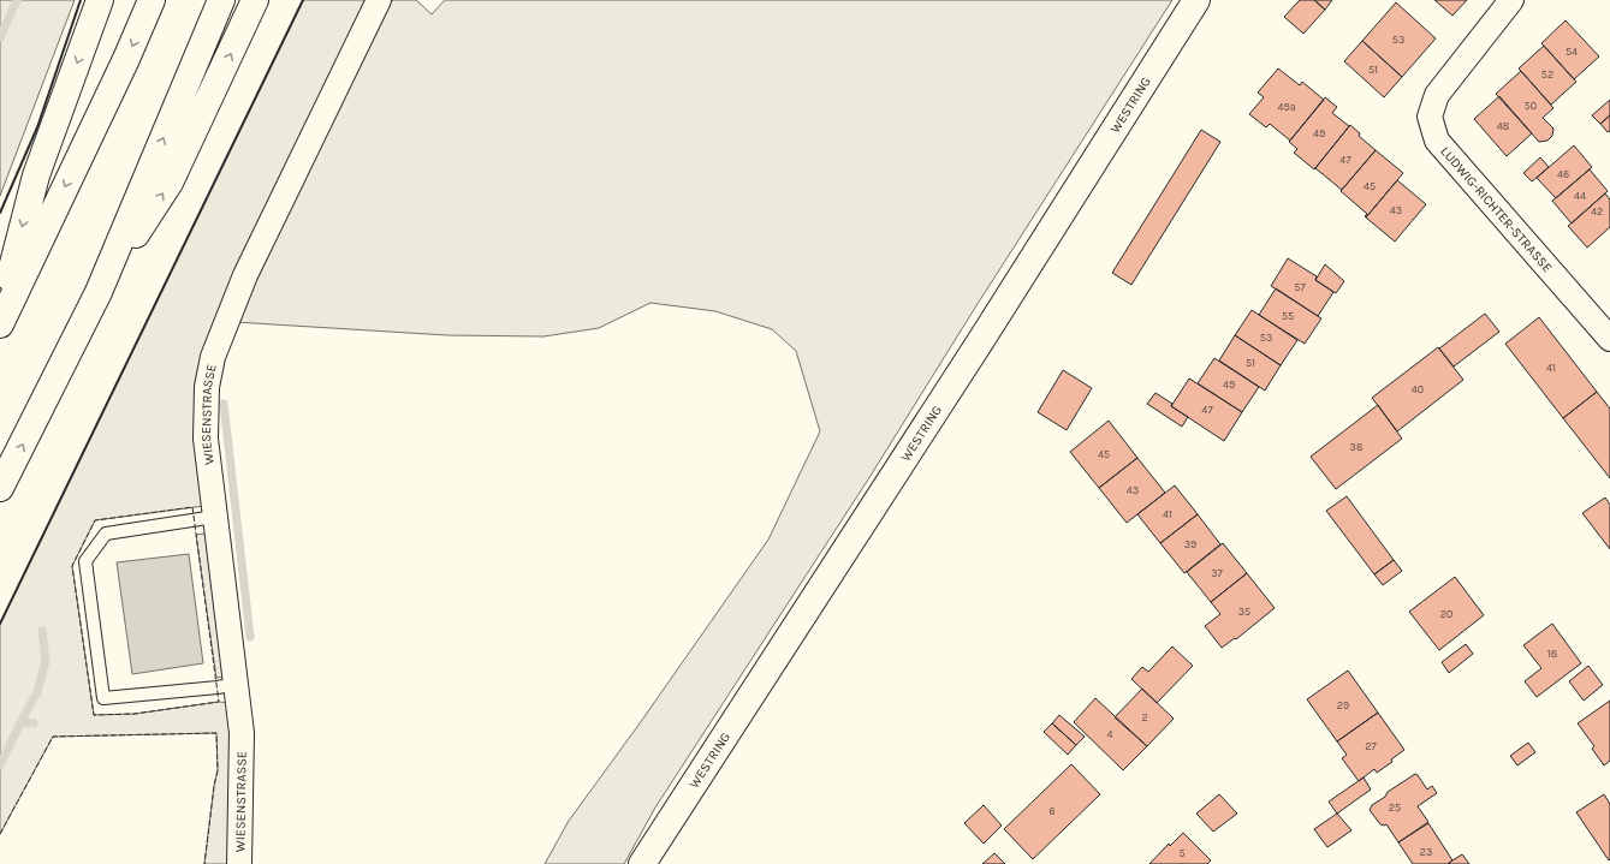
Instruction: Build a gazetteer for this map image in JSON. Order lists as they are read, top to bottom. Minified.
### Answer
{"streets":{"main road":["WESTRING"],"street":["LUDWIG-RICHTER-STRASSE","WIESENSTRASSE"]},"house_numbers":["53","54","51","52","50","49a","48","49","47","46","45","44","43","42","57","55","53","51","41","49","40","47","38","45","43","41","39","37","35","20","18","29","2","4","27","25","6","23","5"]}
